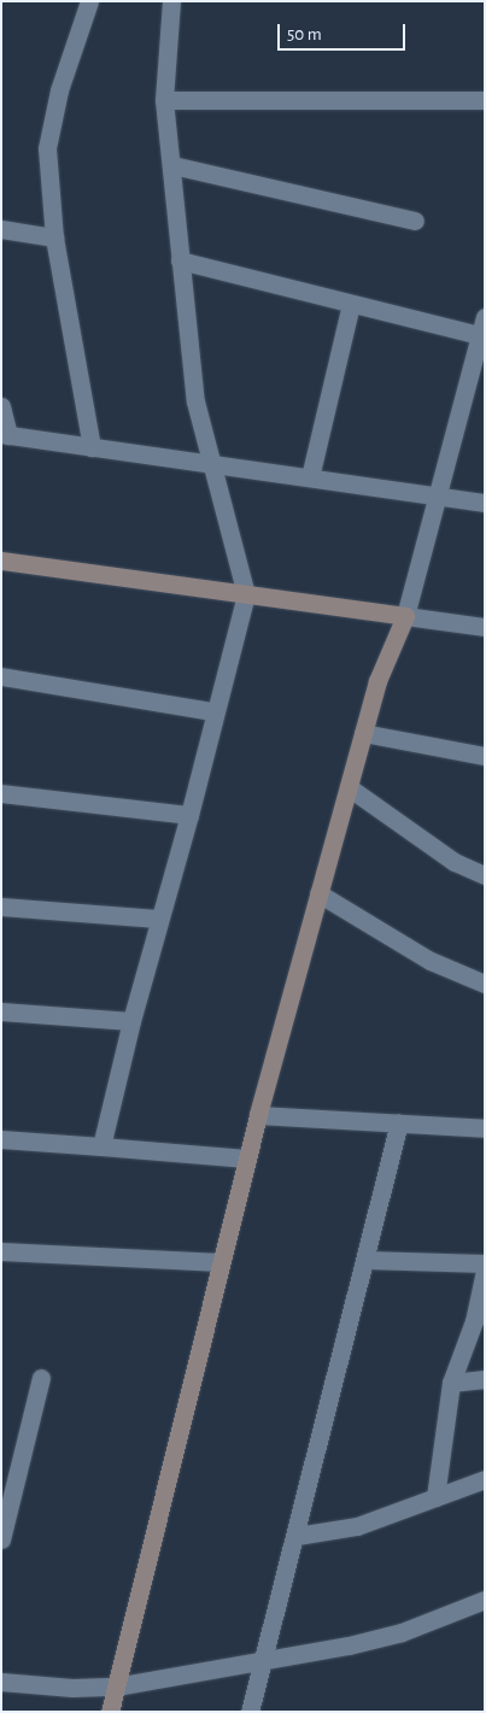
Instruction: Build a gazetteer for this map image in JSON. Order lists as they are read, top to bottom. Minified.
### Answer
{"scale_bar":"50 m"}
